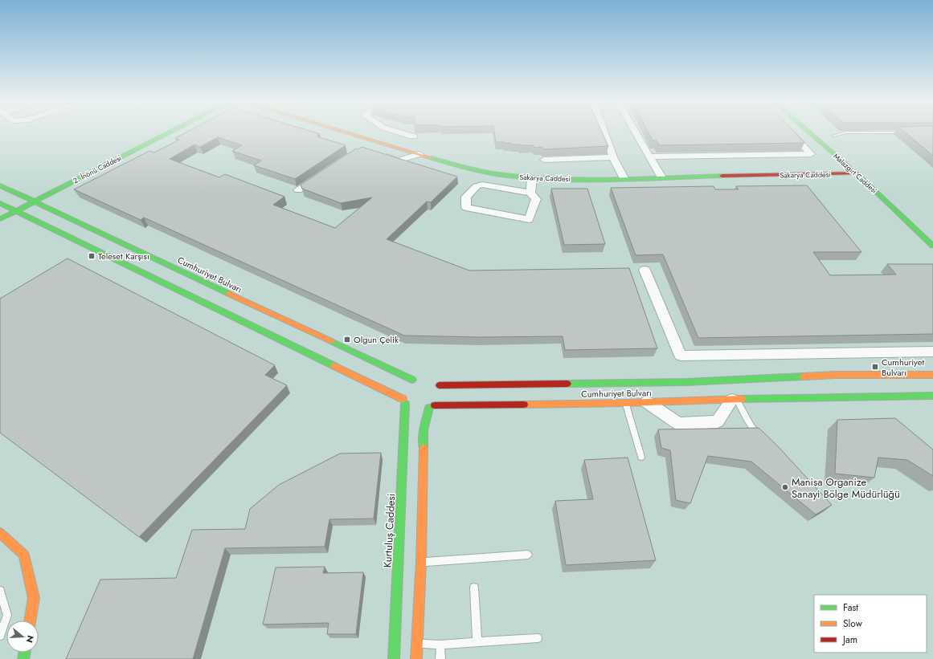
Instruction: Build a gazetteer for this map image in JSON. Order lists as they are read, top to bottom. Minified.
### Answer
{"streets":{"main road":["2. İnönü Caddesi","Malazgirt Caddesi","Sakarya Caddesi","Cumhuriyet Bulvarı","Kurtuluş Caddesi"]},"crossings":[["2. İnönü Caddesi","Cumhuriyet Bulvarı"],["Malazgirt Caddesi","Sakarya Caddesi"],["Cumhuriyet Bulvarı","Kurtuluş Caddesi"]],"places":{"transit":["Teleset Karşısı","Olgun Çelik","Cumhuriyet Bulvarı"],"other":["Manisa Organize Sanayi Bölge Müdürlüğü"]},"legend":["Fast","Slow","Jam"],"north":"right"}
